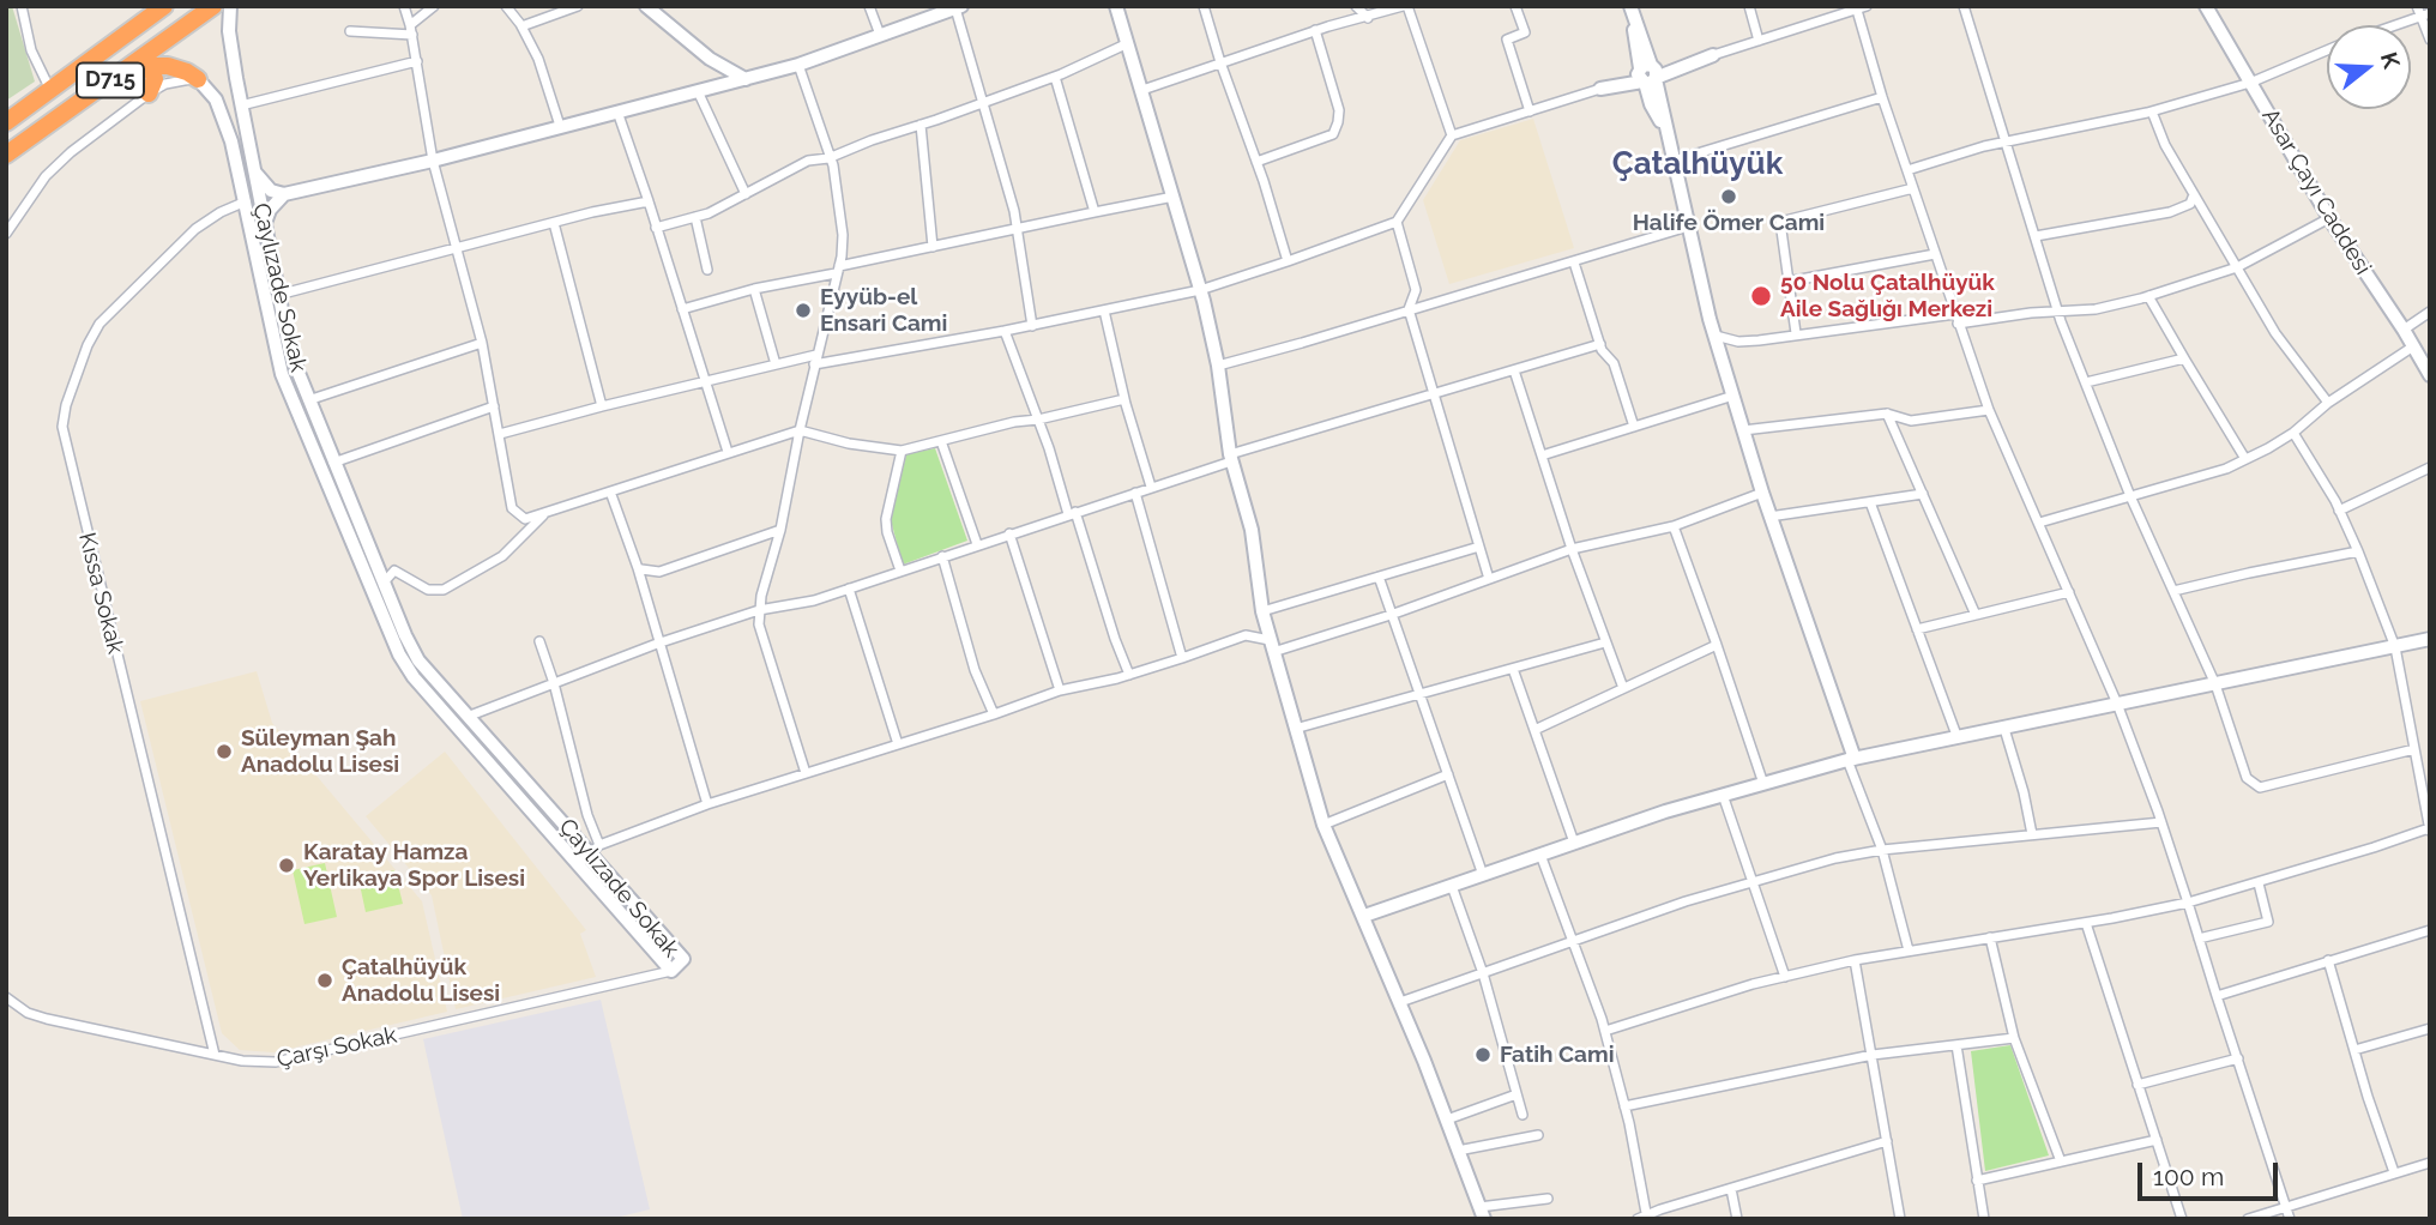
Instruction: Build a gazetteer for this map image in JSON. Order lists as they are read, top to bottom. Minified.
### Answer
{"streets":{"highway":["D715"],"street":["Asar Çayı Caddesi","Çaylızade Sokak","Kıssa Sokak","Çarşı Sokak"]},"crossings":[["Çaylızade Sokak","Kıssa Sokak"],["Çaylızade Sokak","Çarşı Sokak"],["Kıssa Sokak","Çarşı Sokak"]],"districts":["Çatalhüyük"],"places":["Halife Ömer Cami","50 Nolu Çatalhüyük Aile Sağlığı Merkezi","Eyyüb-el Ensari Cami","Süleyman Şah Anadolu Lisesi","Karatay Hamza Yerlikaya Spor Lisesi","Çatalhüyük Anadolu Lisesi","Fatih Cami"],"scale_bar":"100 m","north":"right"}
